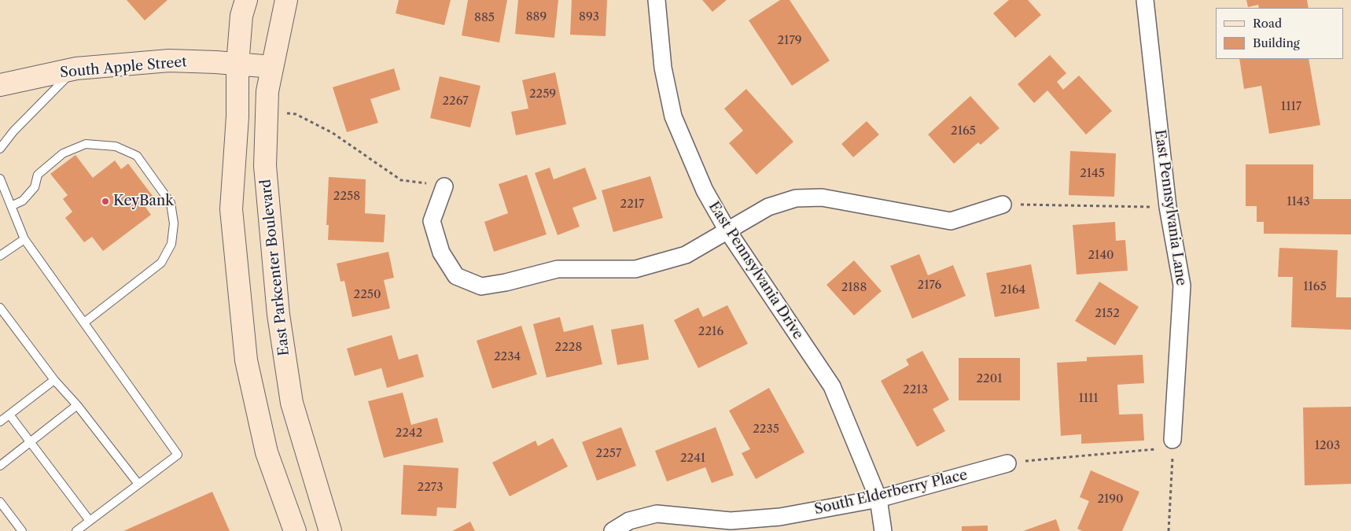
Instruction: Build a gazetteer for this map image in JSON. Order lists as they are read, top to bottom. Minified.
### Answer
{"streets":{"main road":["South Apple Street","East Parkcenter Boulevard"],"street":["East Pennsylvania Lane","East Pennsylvania Drive","South Elderberry Place"]},"crossings":[["South Apple Street","East Parkcenter Boulevard"],["East Pennsylvania Drive","South Elderberry Place"]],"places":["KeyBank"],"house_numbers":["889","893","885","2179","2259","2267","1117","2165","2145","2258","1143","2217","2140","2176","1165","2188","2164","2250","2152","2216","2228","2234","2201","2213","1111","2235","2242","1203","2257","2241","2273","2190"],"legend":["Road","Building"]}
